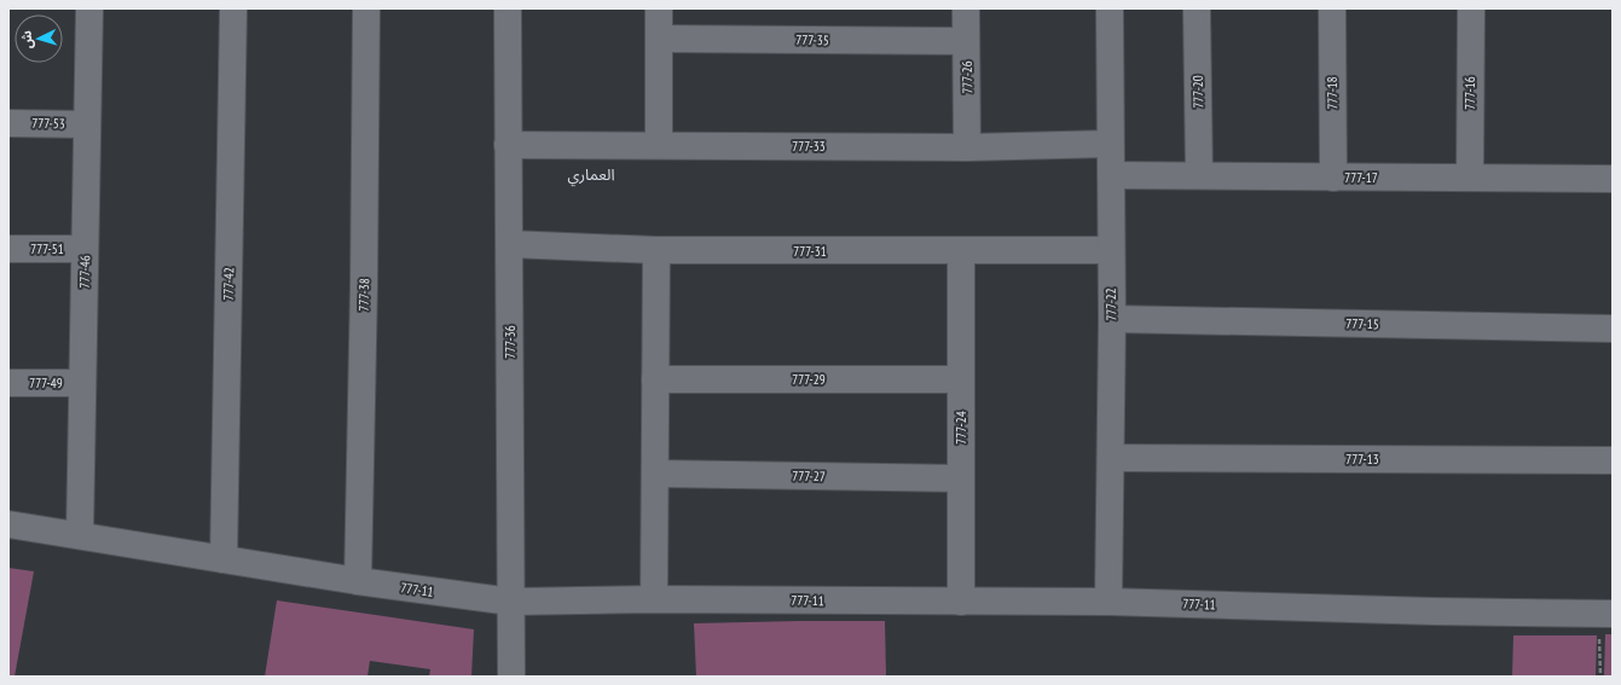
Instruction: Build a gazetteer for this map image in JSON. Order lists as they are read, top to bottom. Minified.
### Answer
{"streets":{"street":["777-35","777-26","777-20","777-18","777-16","777-53","777-33","777-17","777-51","777-31","777-46","777-42","777-38","777-22","777-15","777-36","777-29","777-49","777-24","777-13","777-27","777-11"]},"crossings":[["777-35","777-26"],["777-26","777-33"],["777-20","777-17"],["777-18","777-17"],["777-16","777-17"],["777-53","777-46"],["777-33","777-22"],["777-33","777-36"],["777-17","777-22"],["777-51","777-46"],["777-31","777-22"],["777-31","777-36"],["777-31","777-24"],["777-46","777-49"],["777-46","777-11"],["777-42","777-11"],["777-38","777-11"],["777-22","777-15"],["777-22","777-13"],["777-22","777-11"],["777-36","777-11"],["777-29","777-24"],["777-24","777-27"],["777-24","777-11"]],"districts":["العماري"],"north":"left"}
